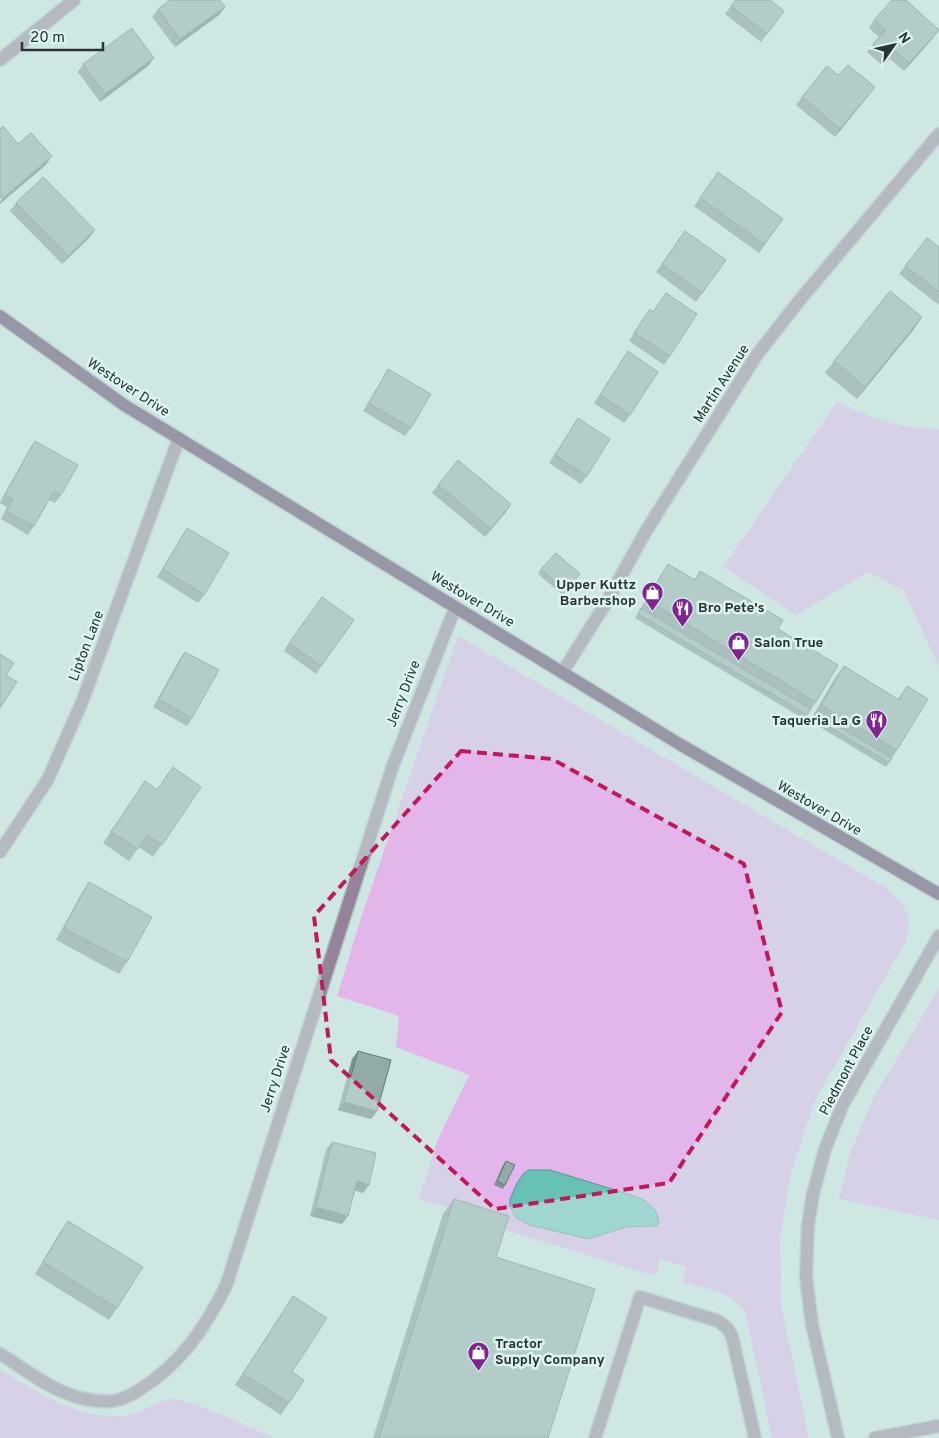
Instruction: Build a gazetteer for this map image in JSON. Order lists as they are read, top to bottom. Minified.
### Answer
{"streets":{"main road":["Westover Drive"],"street":["Martin Avenue","Lipton Lane","Jerry Drive","Piedmont Place"]},"crossings":[["Martin Avenue","Westover Drive"],["Westover Drive","Lipton Lane"],["Westover Drive","Jerry Drive"]],"places":{"shop":["Upper Kuttz Barbershop","Salon True","Tractor Supply Company"],"restaurant":["Bro Pete's","Taqueria La G"]},"scale_bar":"20 m","north":"top right"}
